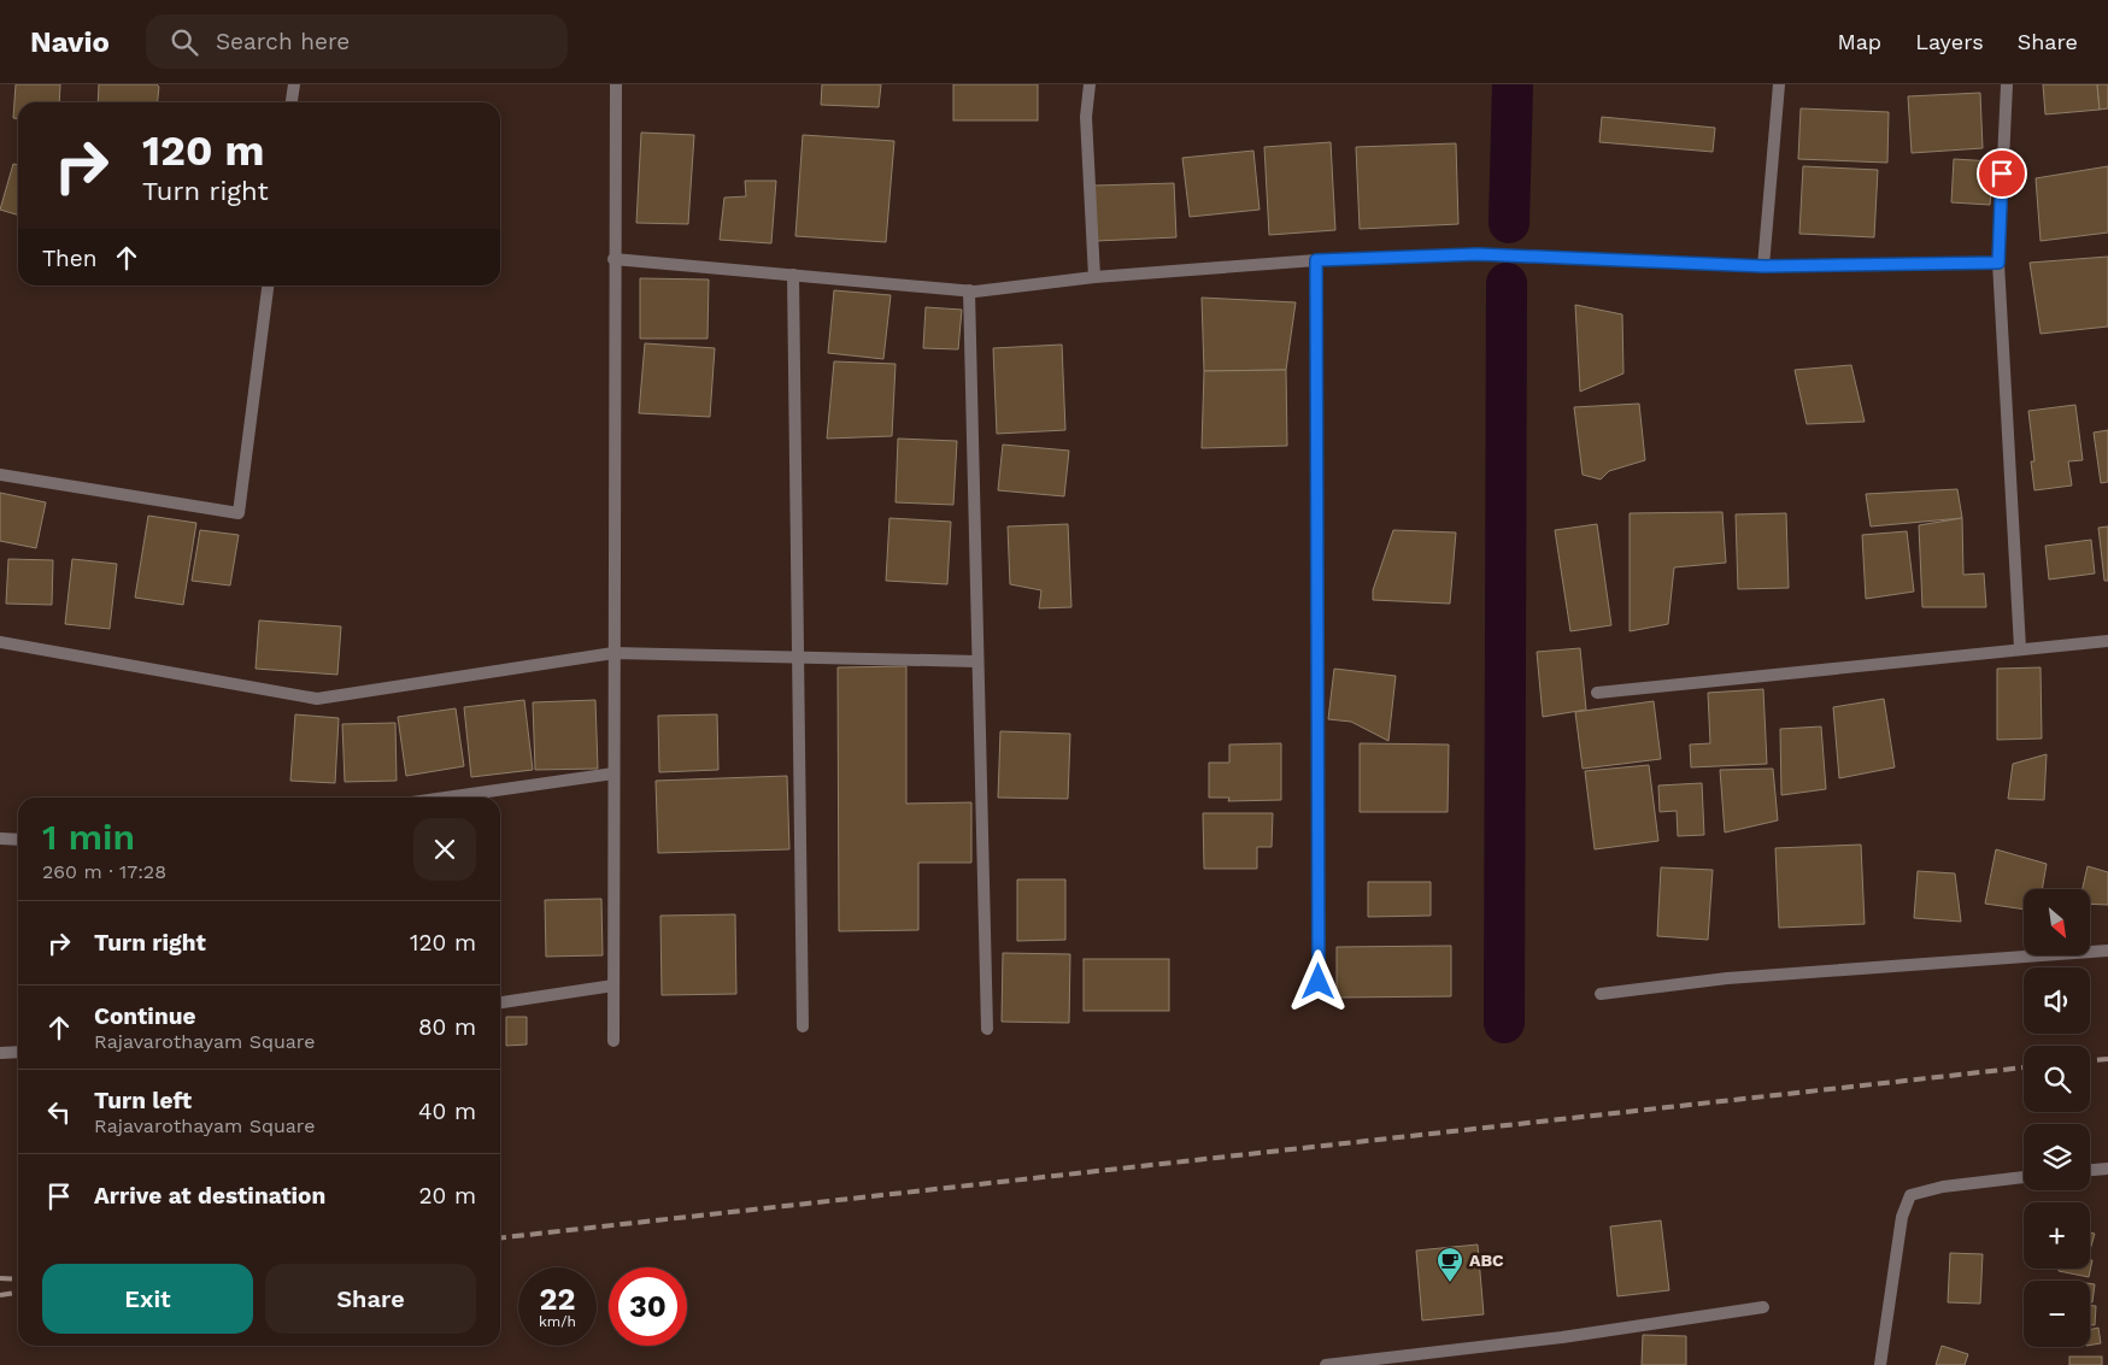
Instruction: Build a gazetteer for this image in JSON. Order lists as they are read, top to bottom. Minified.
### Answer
{"places":{"cafe":["ABC"]},"north":"bottom right","page":{"header":"Navio","search":"Search here","nav":["Map","Layers","Share"],"turn":["120 m","Turn right"],"then":"Then","heading":["1 min","260 m · 17:28"],"map_buttons":["+","−"],"list":[{"name":"Turn right","value":"120 m"},{"name":"Continue","note":"Rajavarothayam Square","value":"80 m"},{"name":"Turn left","note":"Rajavarothayam Square","value":"40 m"},{"name":"Arrive at destination","value":"20 m"}],"buttons":["Exit","Share"],"speed":"22 km/h","limit":"30"}}
